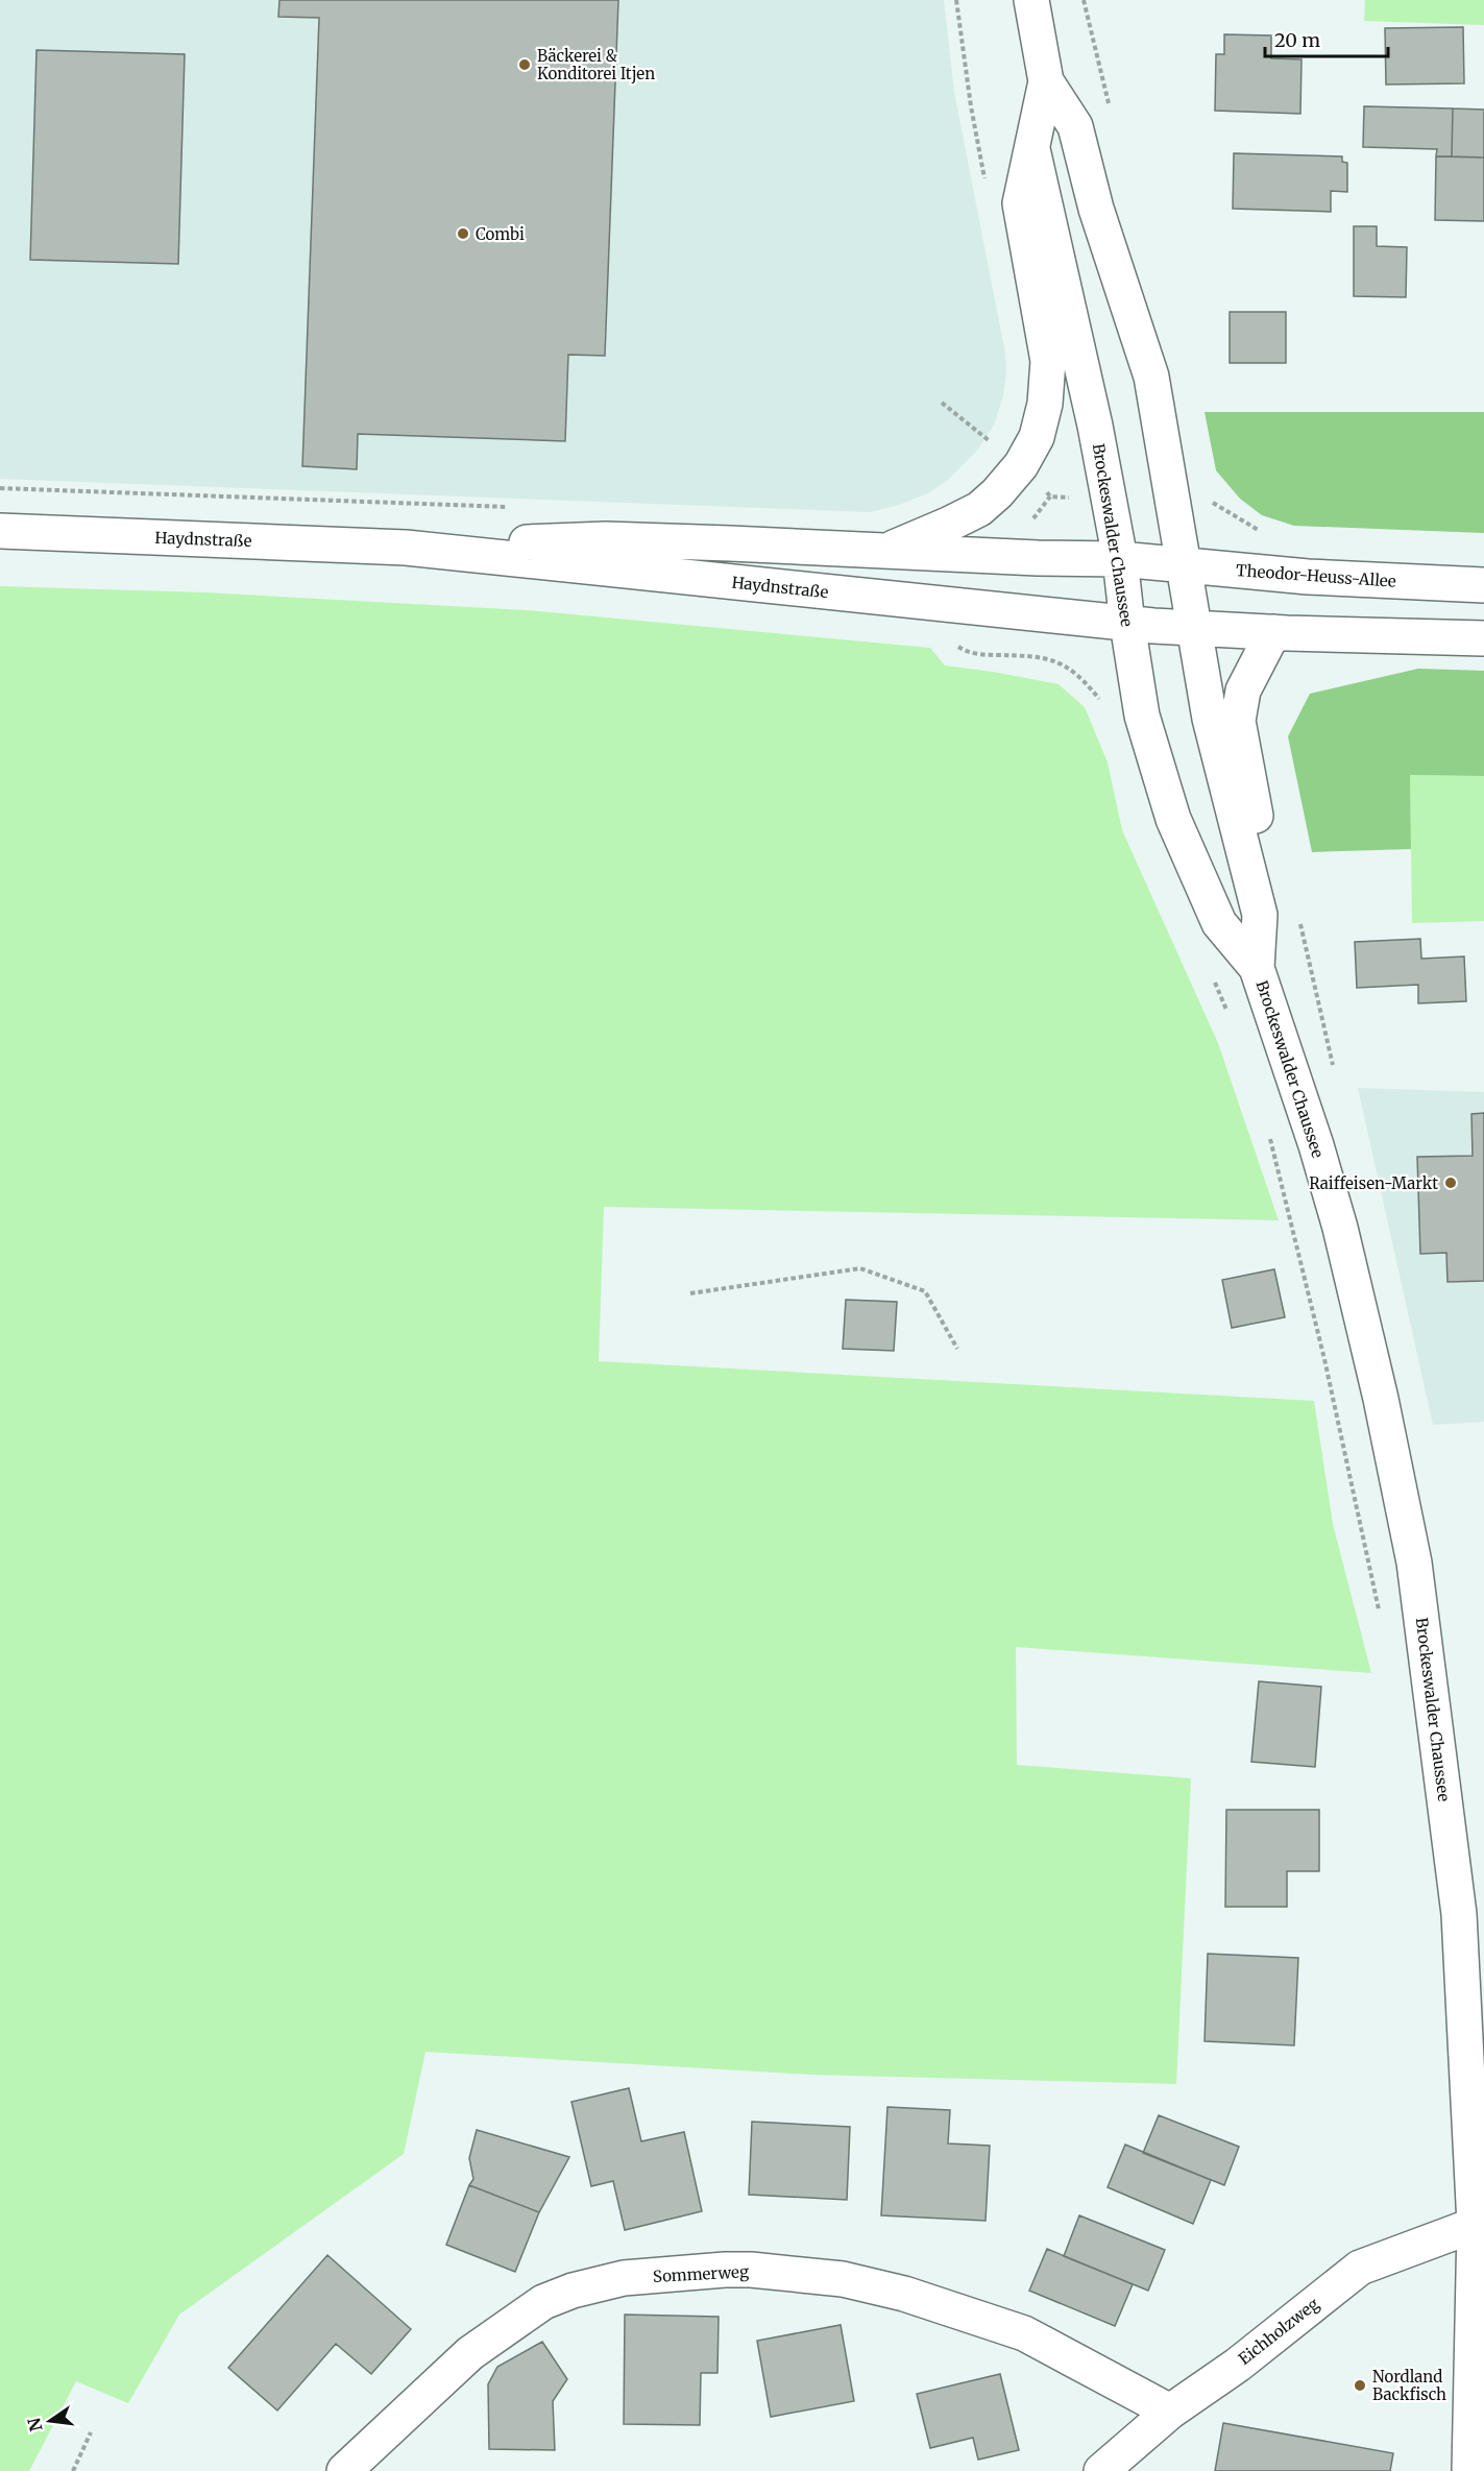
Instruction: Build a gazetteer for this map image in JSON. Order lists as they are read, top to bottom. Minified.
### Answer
{"streets":{"street":["Brockeswalder Chaussee","Haydnstraße","Theodor-Heuss-Allee","Sommerweg","Eichholzweg"]},"crossings":[["Brockeswalder Chaussee","Haydnstraße"],["Brockeswalder Chaussee","Theodor-Heuss-Allee"],["Brockeswalder Chaussee","Eichholzweg"],["Haydnstraße","Theodor-Heuss-Allee"],["Sommerweg","Eichholzweg"]],"places":["Bäckerei & Konditorei Itjen","Combi","Raiffeisen-Markt","Nordland Backfisch"],"scale_bar":"20 m","north":"left"}
